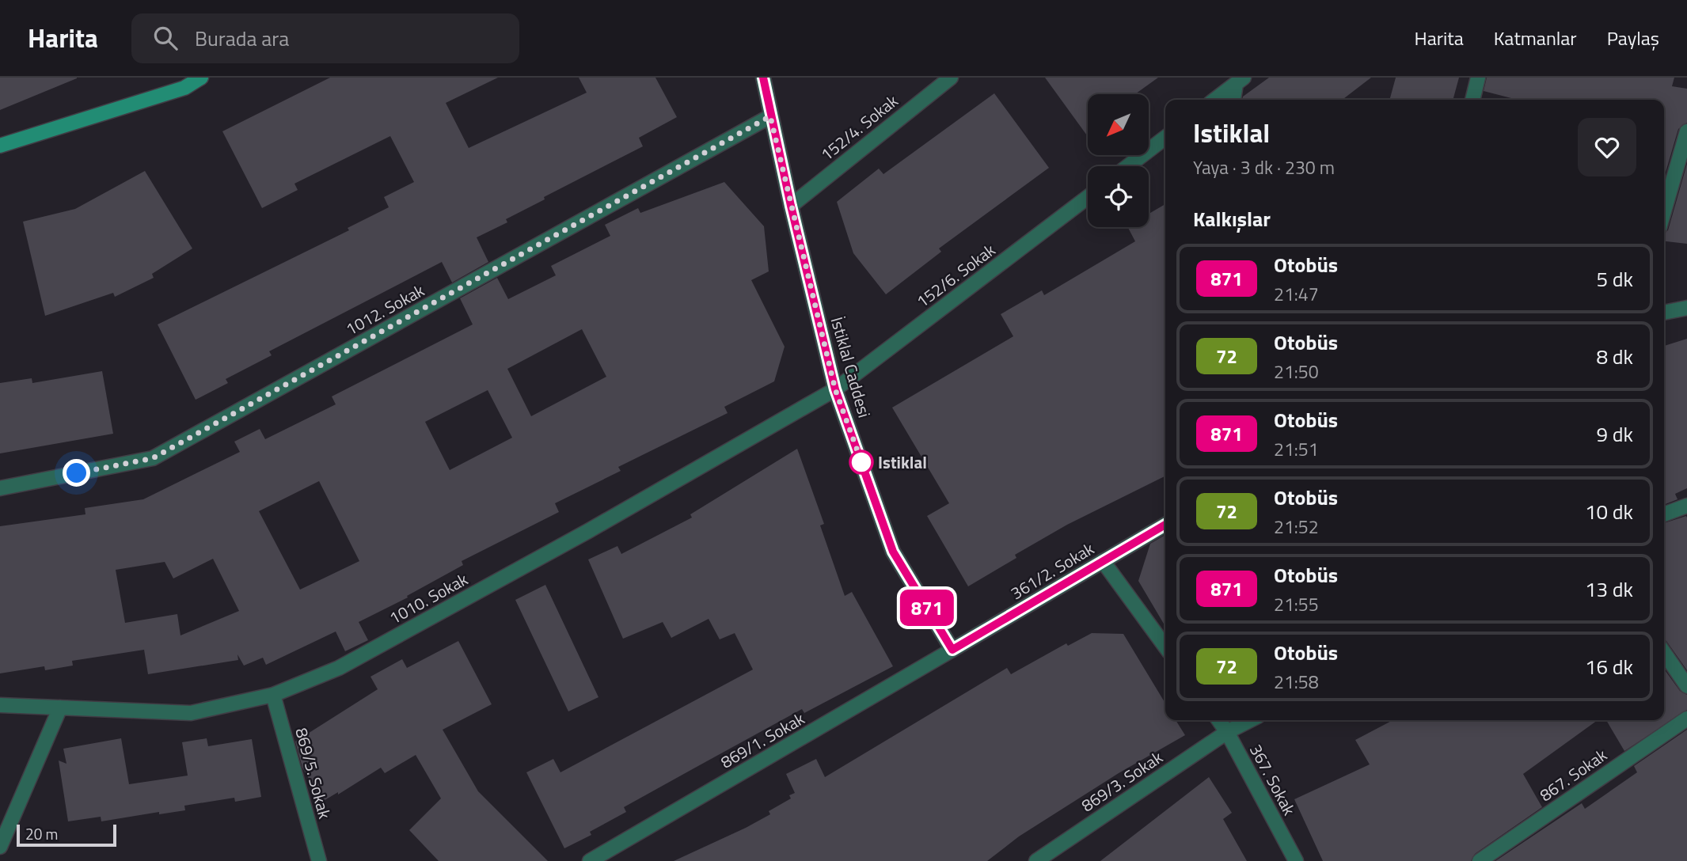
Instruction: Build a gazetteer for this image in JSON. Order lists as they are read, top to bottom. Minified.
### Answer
{"streets":{"street":["152/4. Sokak","152/6. Sokak","1012. Sokak","İstiklal Caddesi","361/2. Sokak","1010. Sokak","869/1. Sokak","869/5. Sokak","867. Sokak","367. Sokak","869/3. Sokak"]},"crossings":[["152/4. Sokak","İstiklal Caddesi"],["152/6. Sokak","İstiklal Caddesi"],["152/6. Sokak","1010. Sokak"],["1012. Sokak","İstiklal Caddesi"],["İstiklal Caddesi","361/2. Sokak"],["İstiklal Caddesi","1010. Sokak"],["İstiklal Caddesi","869/1. Sokak"],["361/2. Sokak","869/1. Sokak"],["1010. Sokak","869/5. Sokak"],["367. Sokak","869/3. Sokak"]],"places":["Istiklal"],"lines":["bus line 871"],"scale_bar":"20 m","north":"bottom left","page":{"header":"Harita","search":"Burada ara","nav":["Harita","Katmanlar","Paylaş"],"on_map":"871","heading":[["Istiklal","Yaya · 3 dk · 230 m"],"Kalkışlar"],"list":[{"mark":"871","name":"Otobüs","note":"21:47","value":"5 dk"},{"mark":"72","name":"Otobüs","note":"21:50","value":"8 dk"},{"mark":"871","name":"Otobüs","note":"21:51","value":"9 dk"},{"mark":"72","name":"Otobüs","note":"21:52","value":"10 dk"},{"mark":"871","name":"Otobüs","note":"21:55","value":"13 dk"},{"mark":"72","name":"Otobüs","note":"21:58","value":"16 dk"}],"scale":"20 m"}}
